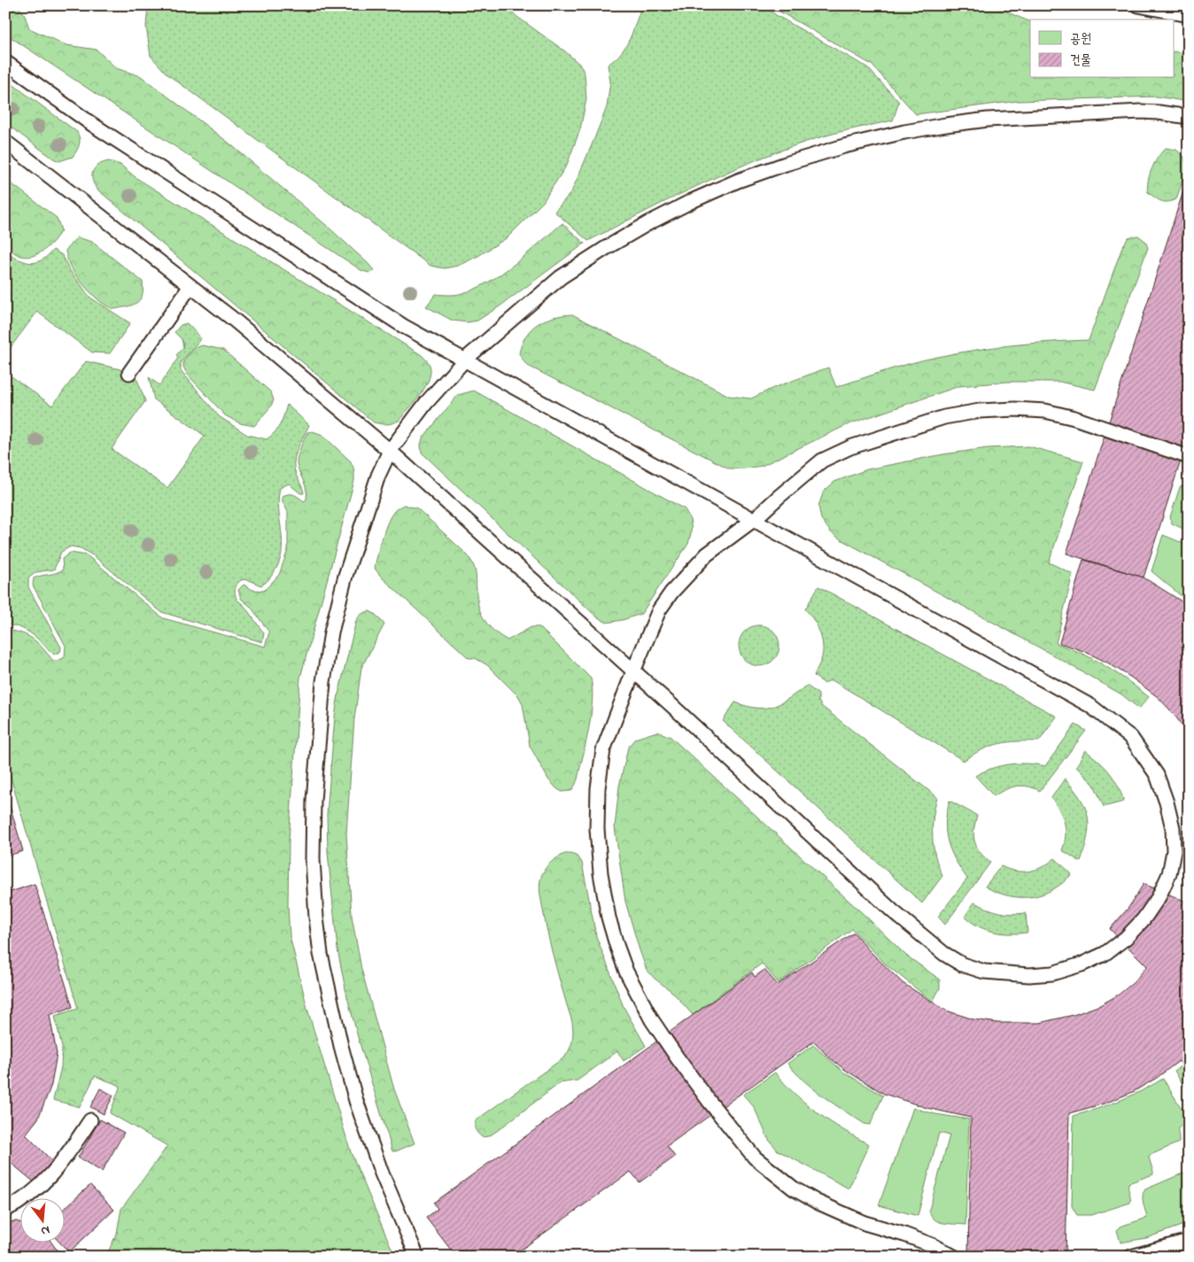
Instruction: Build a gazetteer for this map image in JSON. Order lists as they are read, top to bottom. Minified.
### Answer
{"legend":["공원","건물"],"north":"bottom"}
